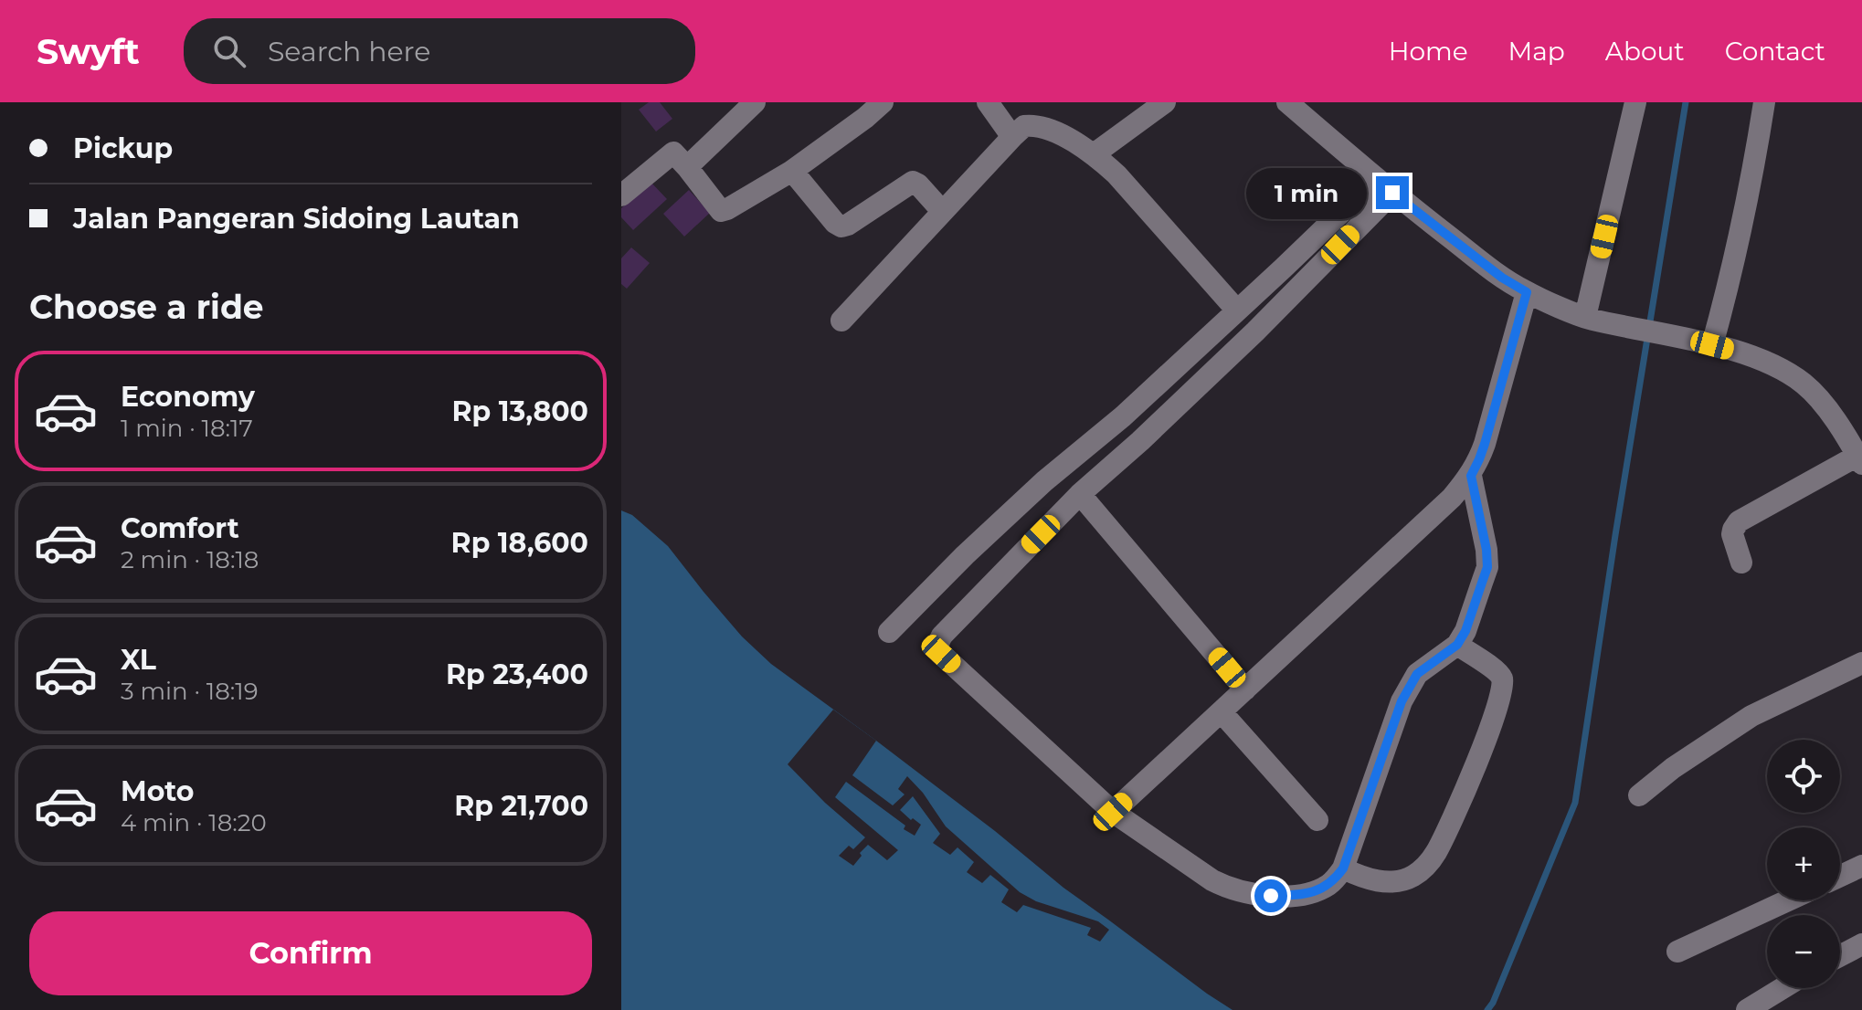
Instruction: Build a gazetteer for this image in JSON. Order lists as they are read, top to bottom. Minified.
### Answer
{"page":{"header":"Swyft","search":"Search here","nav":["Home","Map","About","Contact"],"banner":["Pickup","Jalan Pangeran Sidoing Lautan"],"bubble":"1 min","heading":"Choose a ride","list":[{"name":"Economy","note":"1 min · 18:17","value":"Rp 13,800"},{"name":"Comfort","note":"2 min · 18:18","value":"Rp 18,600"},{"name":"XL","note":"3 min · 18:19","value":"Rp 23,400"},{"name":"Moto","note":"4 min · 18:20","value":"Rp 21,700"}],"map_buttons":["+","−"],"buttons":"Confirm"}}
